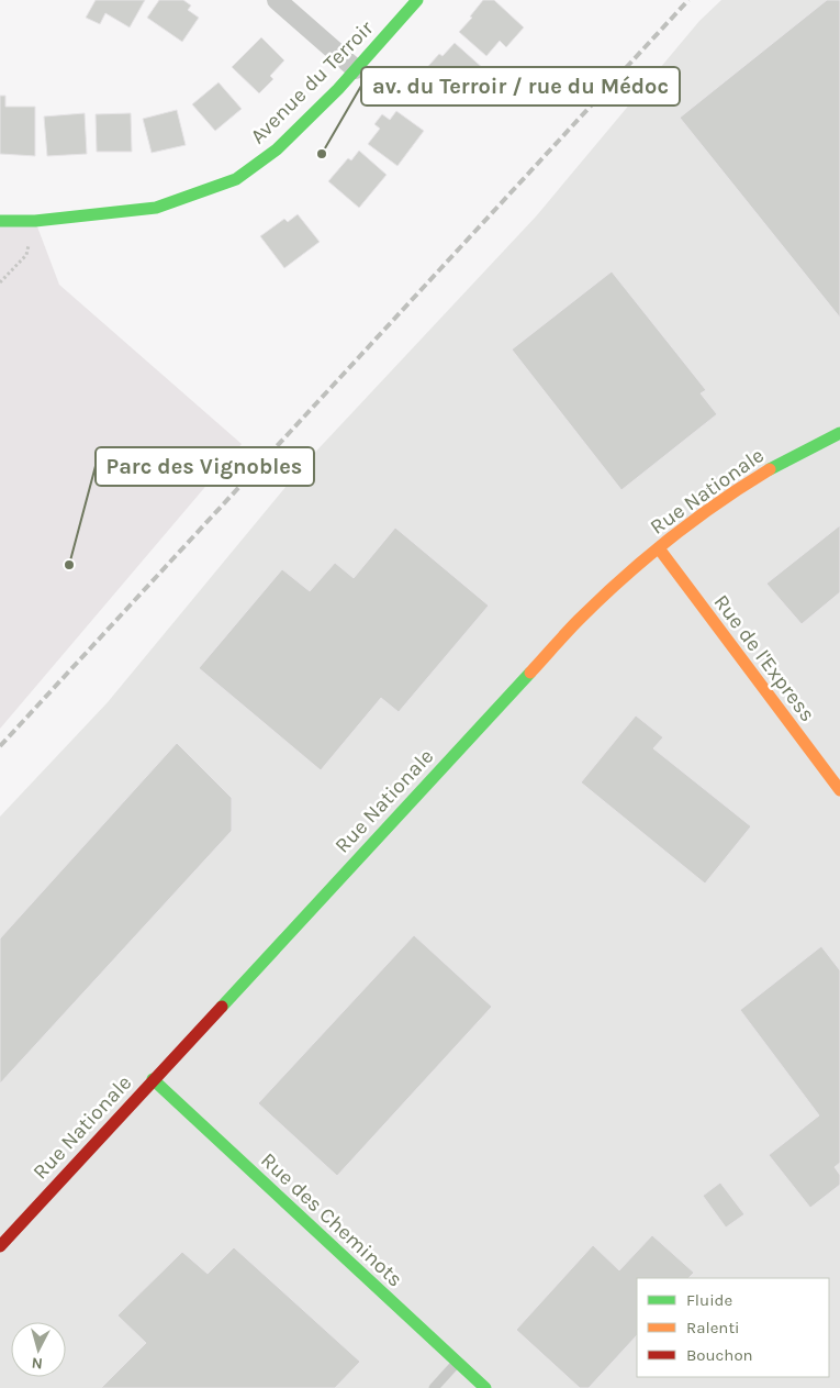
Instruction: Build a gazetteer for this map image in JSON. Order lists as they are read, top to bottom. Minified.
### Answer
{"streets":{"street":["Avenue du Terroir","Rue Nationale","Rue de l'Express","Rue des Cheminots"]},"crossings":[["Rue Nationale","Rue de l'Express"],["Rue Nationale","Rue des Cheminots"]],"places":["av. du Terroir / rue du Médoc","Parc des Vignobles"],"legend":["Fluide","Ralenti","Bouchon"],"north":"bottom"}
